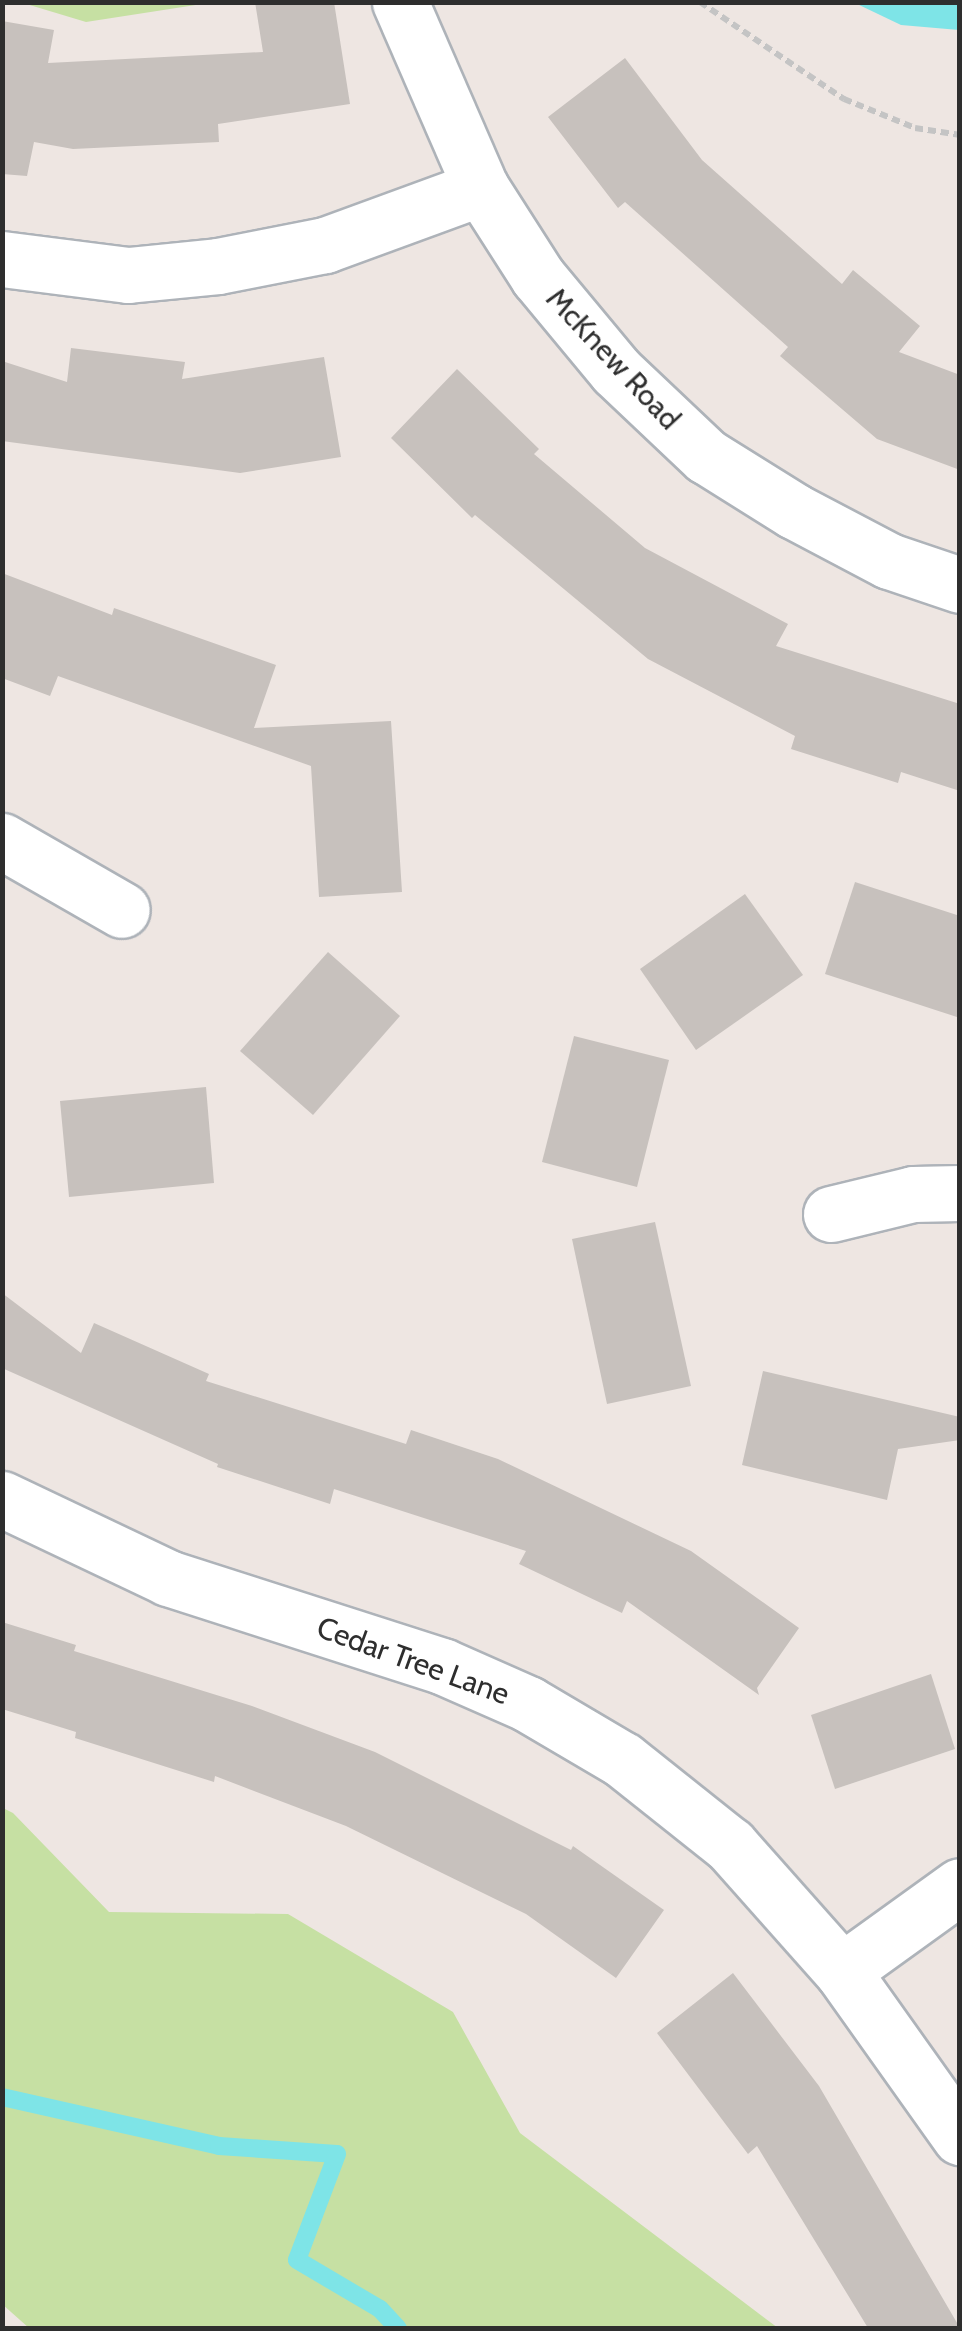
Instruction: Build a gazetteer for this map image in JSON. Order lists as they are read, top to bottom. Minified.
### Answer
{"streets":{"street":["McKnew Road","Cedar Tree Lane"]}}
